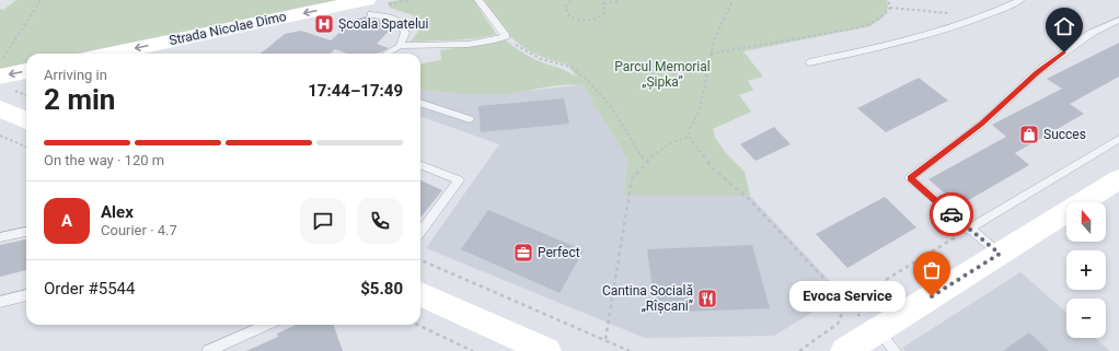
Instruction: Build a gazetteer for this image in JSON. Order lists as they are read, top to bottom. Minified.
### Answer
{"streets":{"main road":["Strada Nicolae Dimo"]},"one_way":["Strada Nicolae Dimo"],"parks":["Parcul Memorial „Șipka”"],"places":{"hospital":["Școala Spatelui"],"shop":["Succes"],"office":["Perfect"],"other":["Evoca Service"],"restaurant":["Cantina Socială „Rîșcani”"]},"north":"top","page":{"heading":["2 min","Arriving in","17:44–17:49"],"panel":["Alex","Courier · 4.7","Order #5544","$5.80"],"bar":"On the way · 120 m","round":"A","map_buttons":["+","−"],"bubble":"Evoca Service"}}
